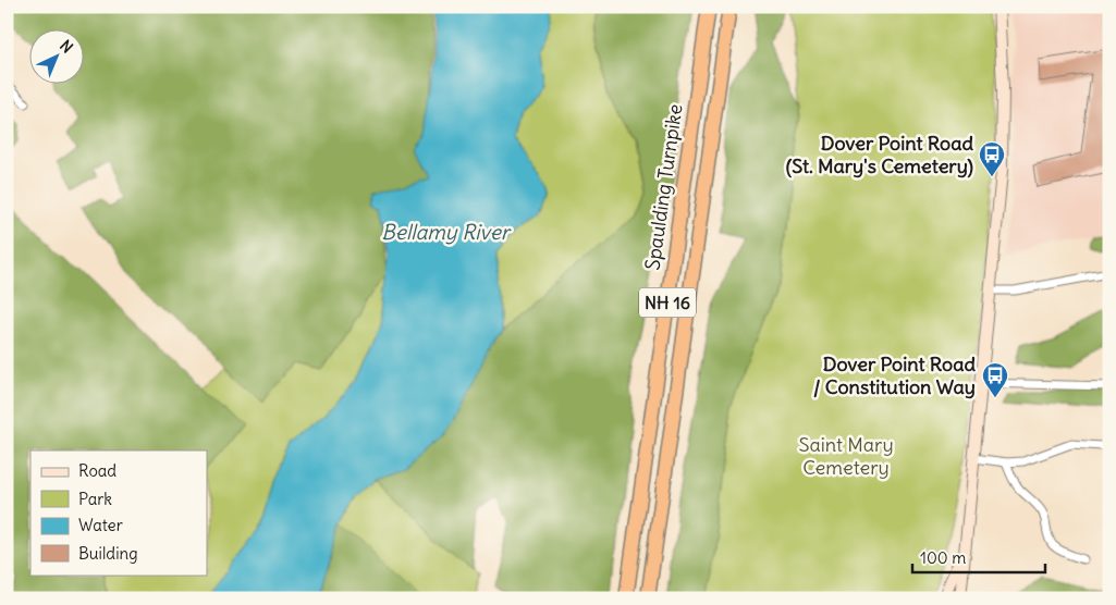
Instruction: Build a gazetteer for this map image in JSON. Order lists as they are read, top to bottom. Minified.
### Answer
{"streets":{"highway":["Spaulding Turnpike","NH 16"]},"water":["Bellamy River"],"parks":["Saint Mary Cemetery"],"places":{"bus stop":["Dover Point Road (St. Mary's Cemetery)","Dover Point Road / Constitution Way"]},"legend":["Road","Park","Water","Building"],"scale_bar":"100 m","north":"top right"}
